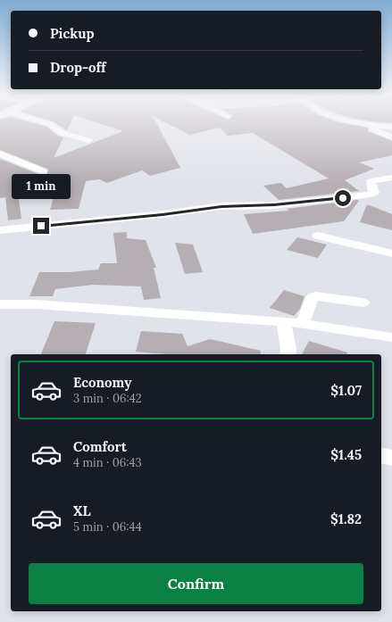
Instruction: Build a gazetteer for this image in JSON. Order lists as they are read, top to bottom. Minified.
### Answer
{"page":{"banner":["Pickup","Drop-off"],"bubble":"1 min","list":[{"name":"Economy","note":"3 min · 06:42","value":"$1.07"},{"name":"Comfort","note":"4 min · 06:43","value":"$1.45"},{"name":"XL","note":"5 min · 06:44","value":"$1.82"}],"buttons":"Confirm"}}
